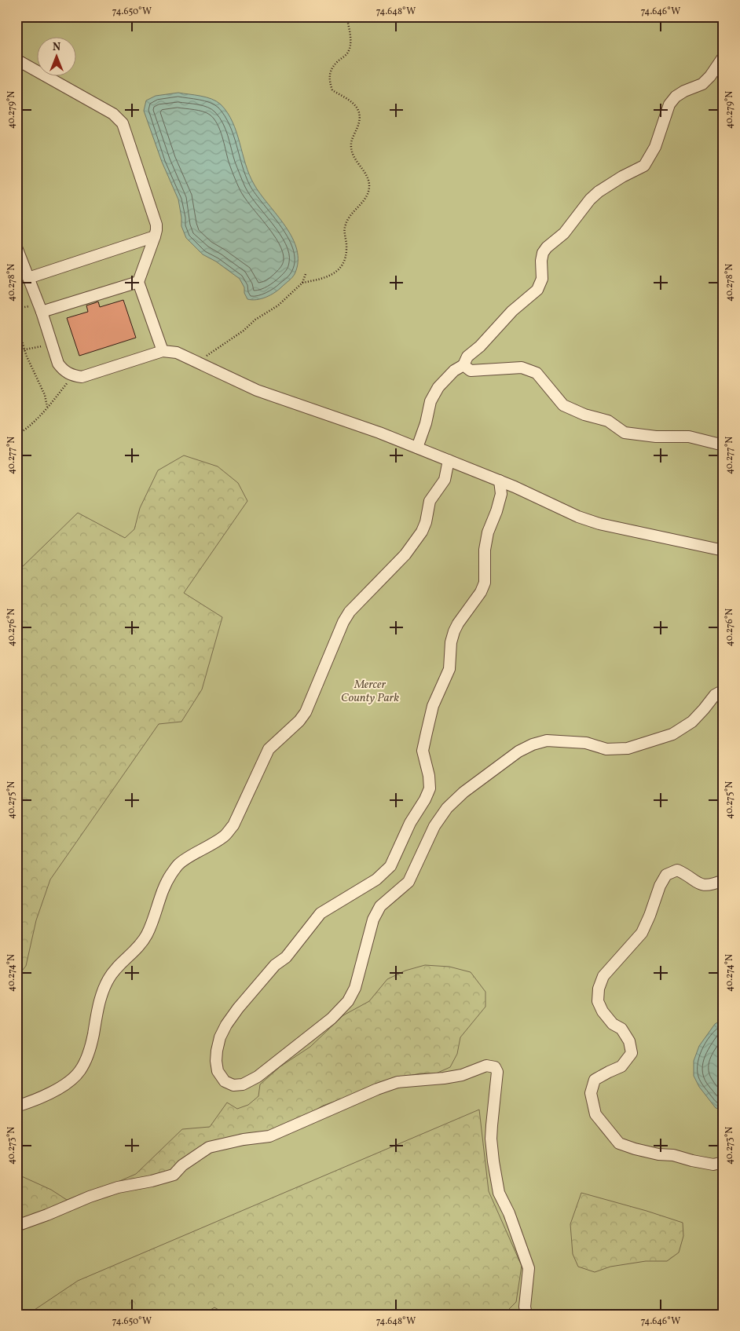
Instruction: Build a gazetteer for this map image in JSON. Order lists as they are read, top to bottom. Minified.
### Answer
{"parks":["Mercer County Park"],"north":"top","coordinates":["74.650°W","74.648°W","74.646°W","40.279°N","40.278°N","40.277°N","40.276°N","40.275°N","40.274°N","40.273°N"]}
